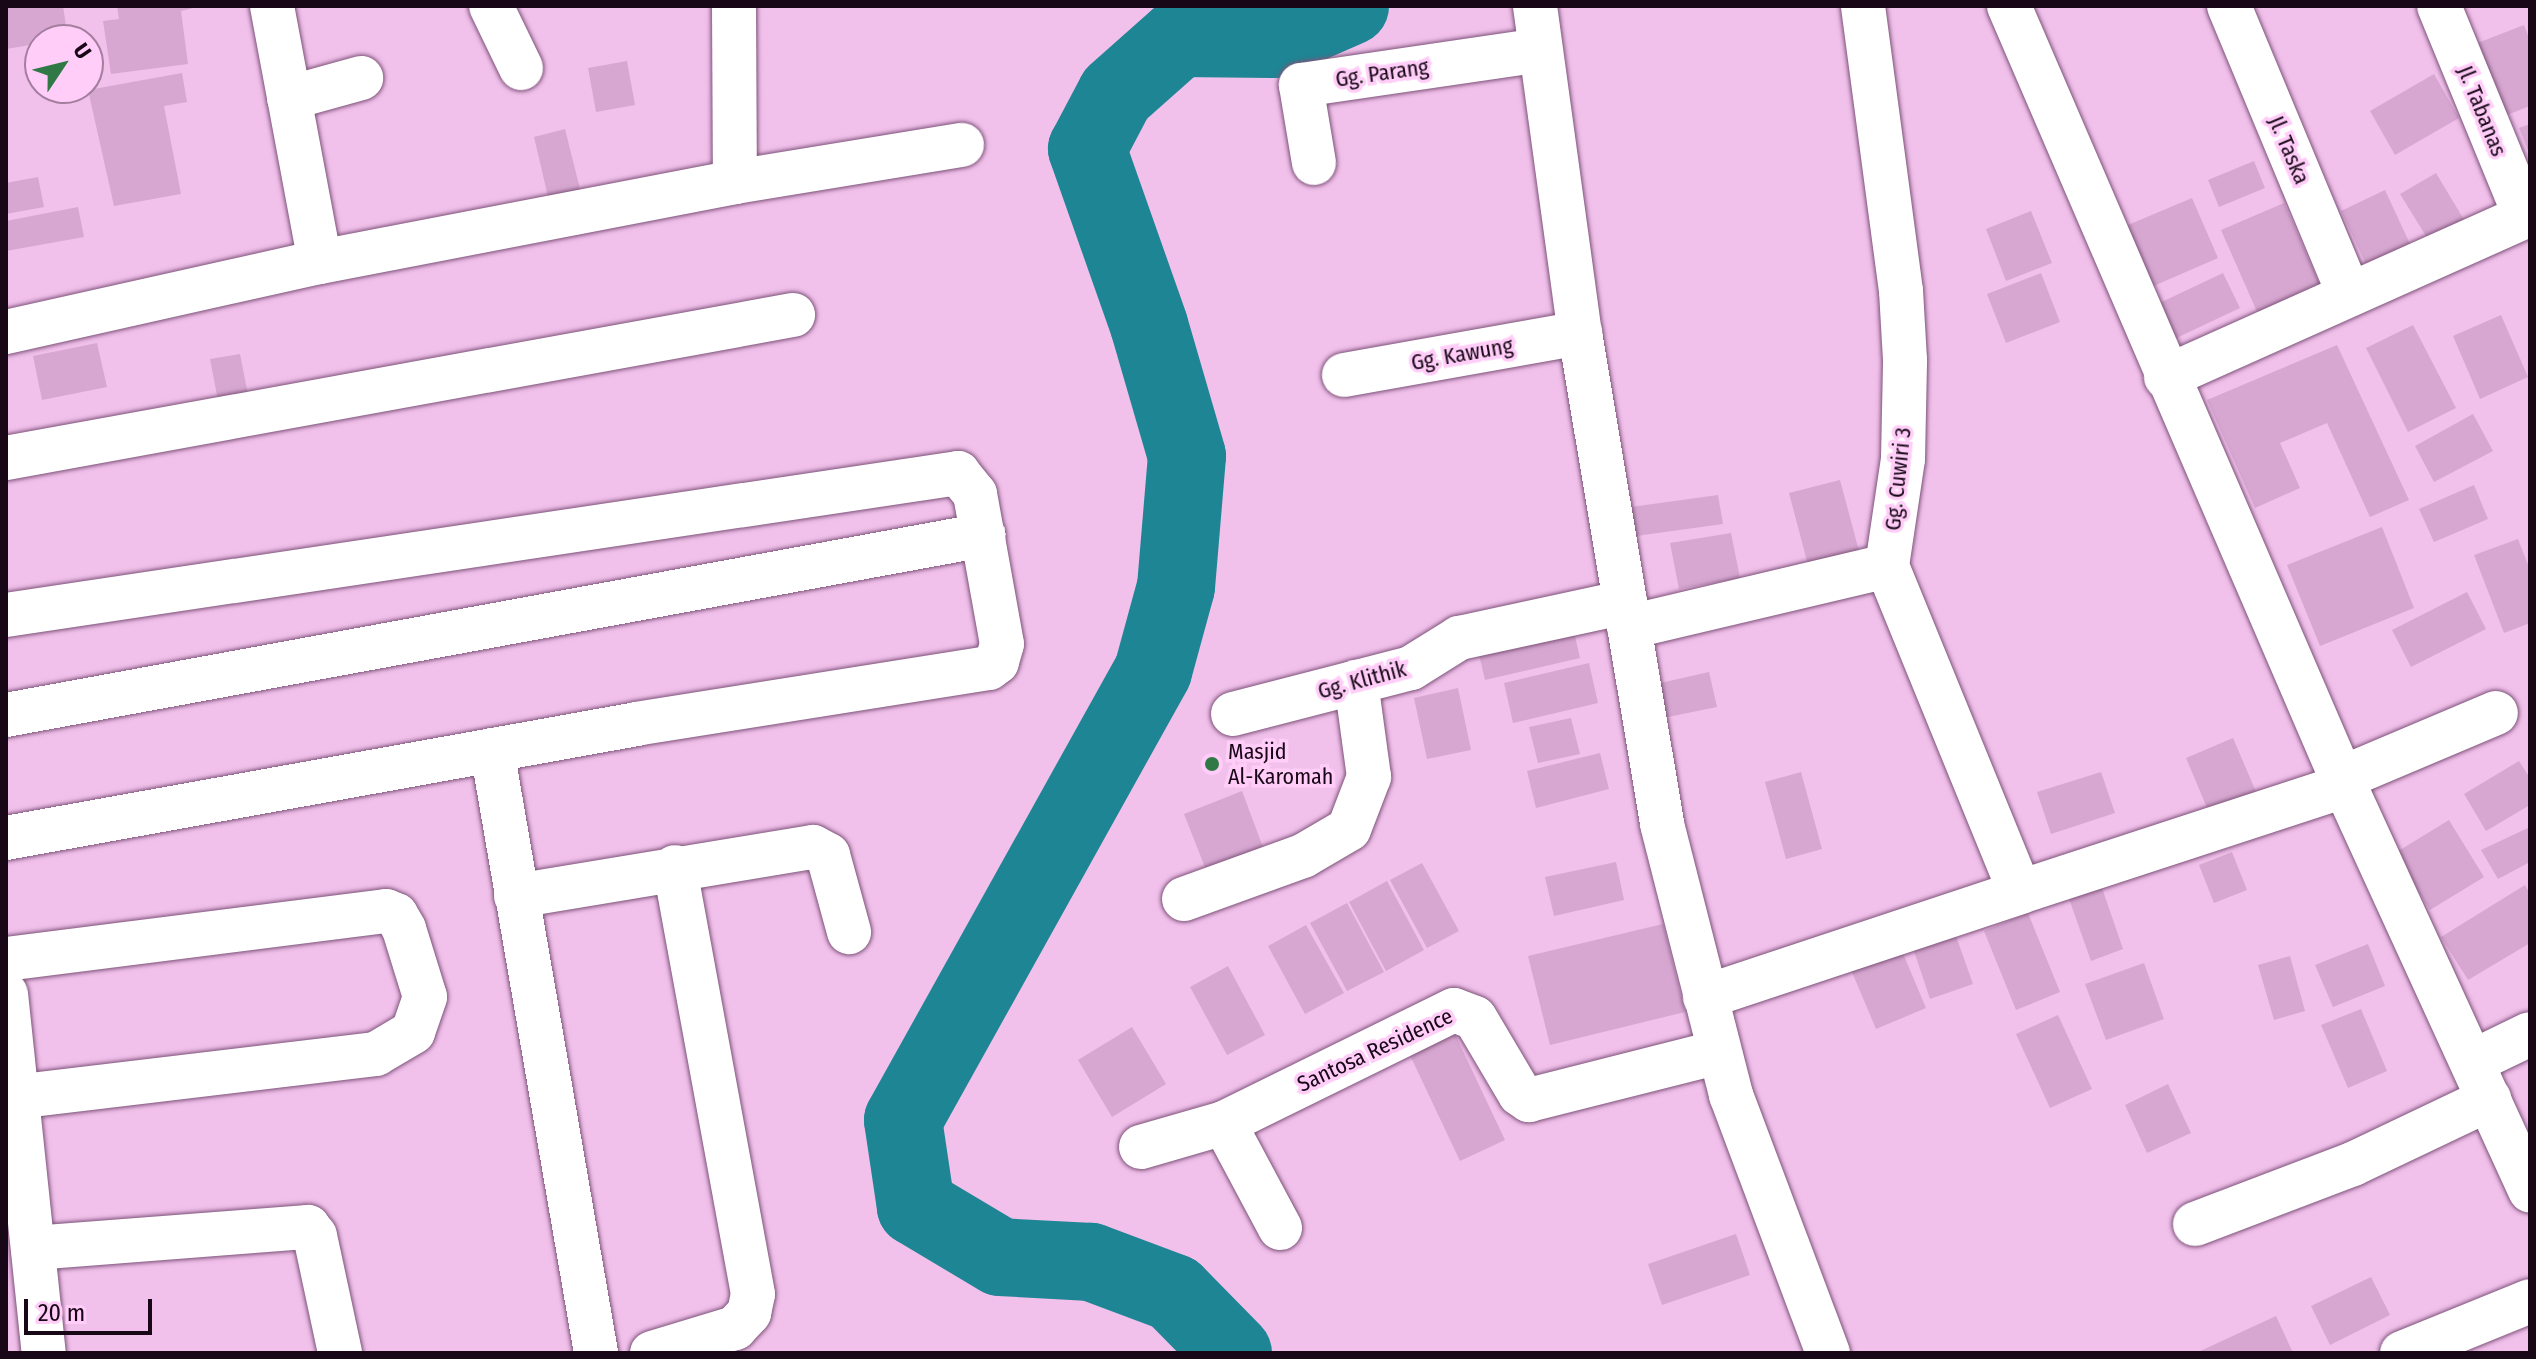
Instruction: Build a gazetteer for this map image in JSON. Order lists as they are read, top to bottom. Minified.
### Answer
{"streets":{"street":["Gg. Parang","Jl. Tabanas","Jl. Taska","Gg. Kawung","Gg. Cuwiri 3","Gg. Klithik","Santosa Residence"]},"crossings":[["Gg. Cuwiri 3","Gg. Klithik"]],"places":["Masjid Al-Karomah"],"scale_bar":"20 m","north":"top right"}
